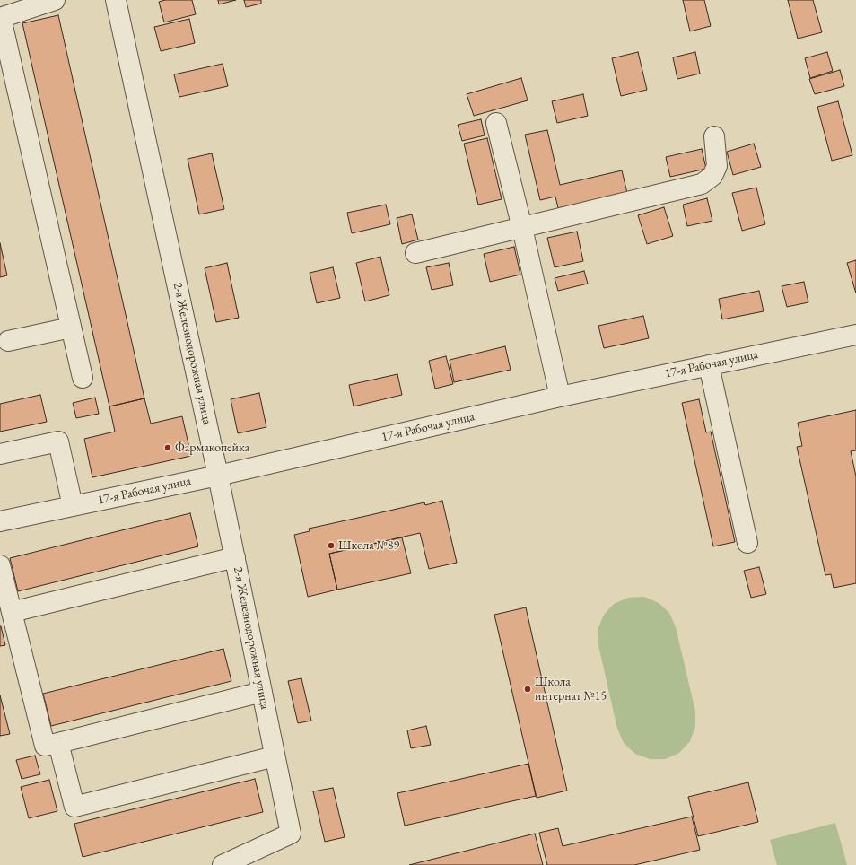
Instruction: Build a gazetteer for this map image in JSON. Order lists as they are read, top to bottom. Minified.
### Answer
{"streets":{"street":["2-я Железнодорожная улица","17-я Рабочая улица"]},"crossings":[["2-я Железнодорожная улица","17-я Рабочая улица"]],"places":["Фармакопейка","Школа №89","Школа интернат №15"]}
